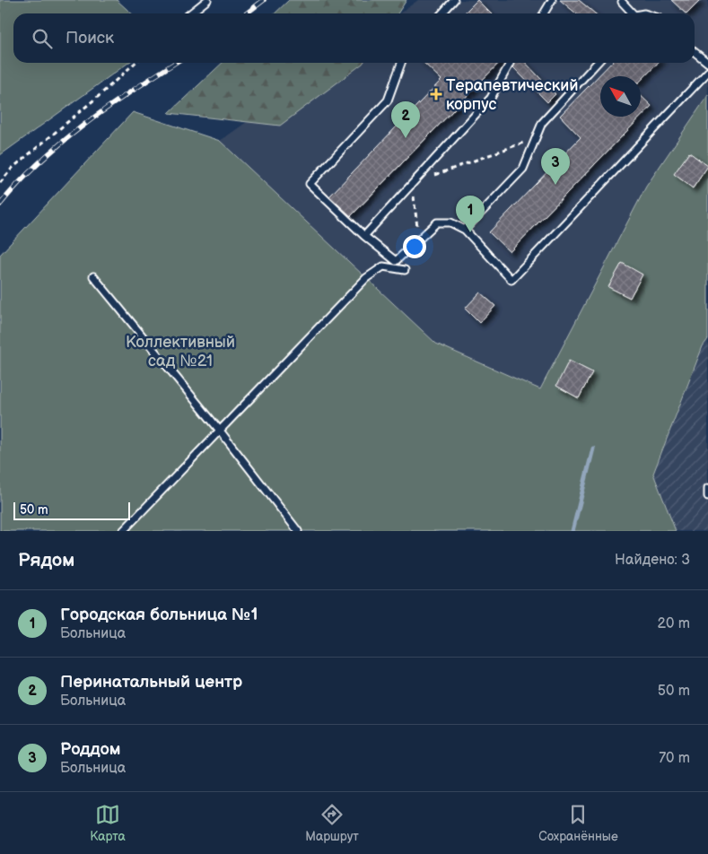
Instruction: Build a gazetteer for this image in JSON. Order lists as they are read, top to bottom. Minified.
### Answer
{"parks":["Коллективный сад №21"],"places":{"health":["Терапевтический корпус"]},"scale_bar":"50 m","north":"top left","page":{"search":"Поиск","pins":["2","3","1"],"scale":"50 m","heading":["Рядом","Найдено: 3"],"list":[{"mark":"1","name":"Городская больница №1","note":"Больница","value":"20 m"},{"mark":"2","name":"Перинатальный центр","note":"Больница","value":"50 m"},{"mark":"3","name":"Роддом","note":"Больница","value":"70 m"}],"nav":["Карта","Маршрут","Сохранённые"]}}
